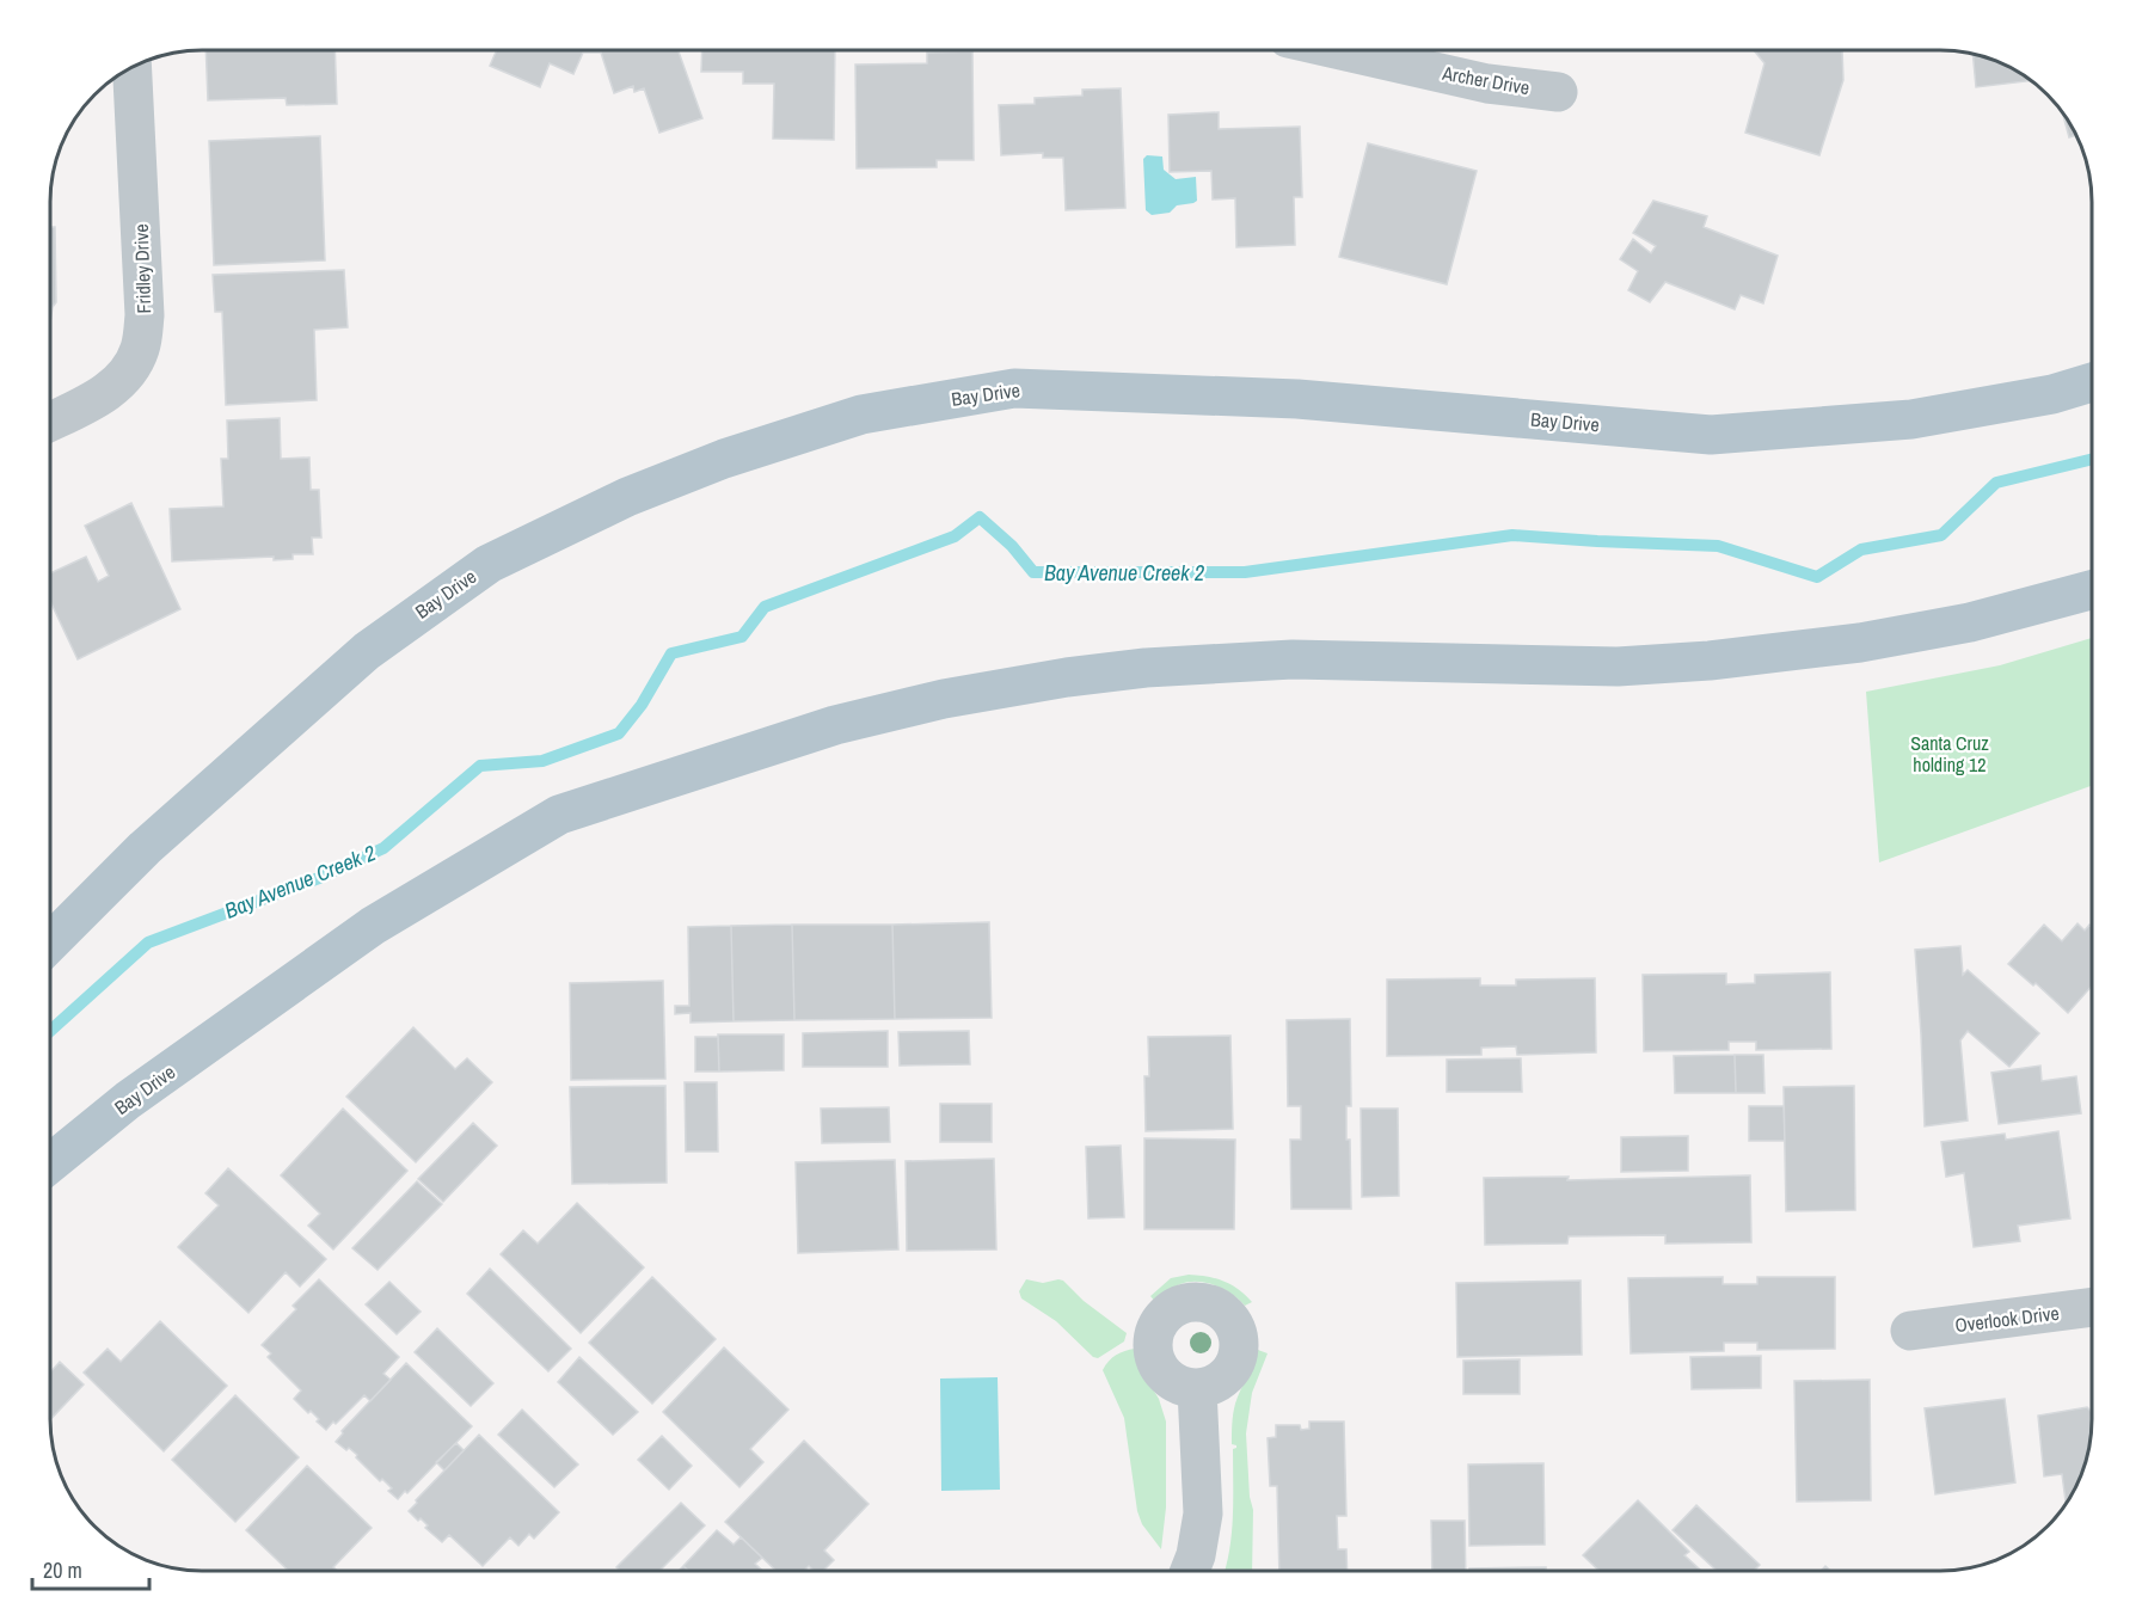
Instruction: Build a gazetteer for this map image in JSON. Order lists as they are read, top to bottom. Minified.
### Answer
{"streets":{"main road":["Bay Drive"],"street":["Archer Drive","Fridley Drive","Overlook Drive"]},"water":["Bay Avenue Creek 2"],"parks":["Santa Cruz holding 12"],"scale_bar":"20 m"}
